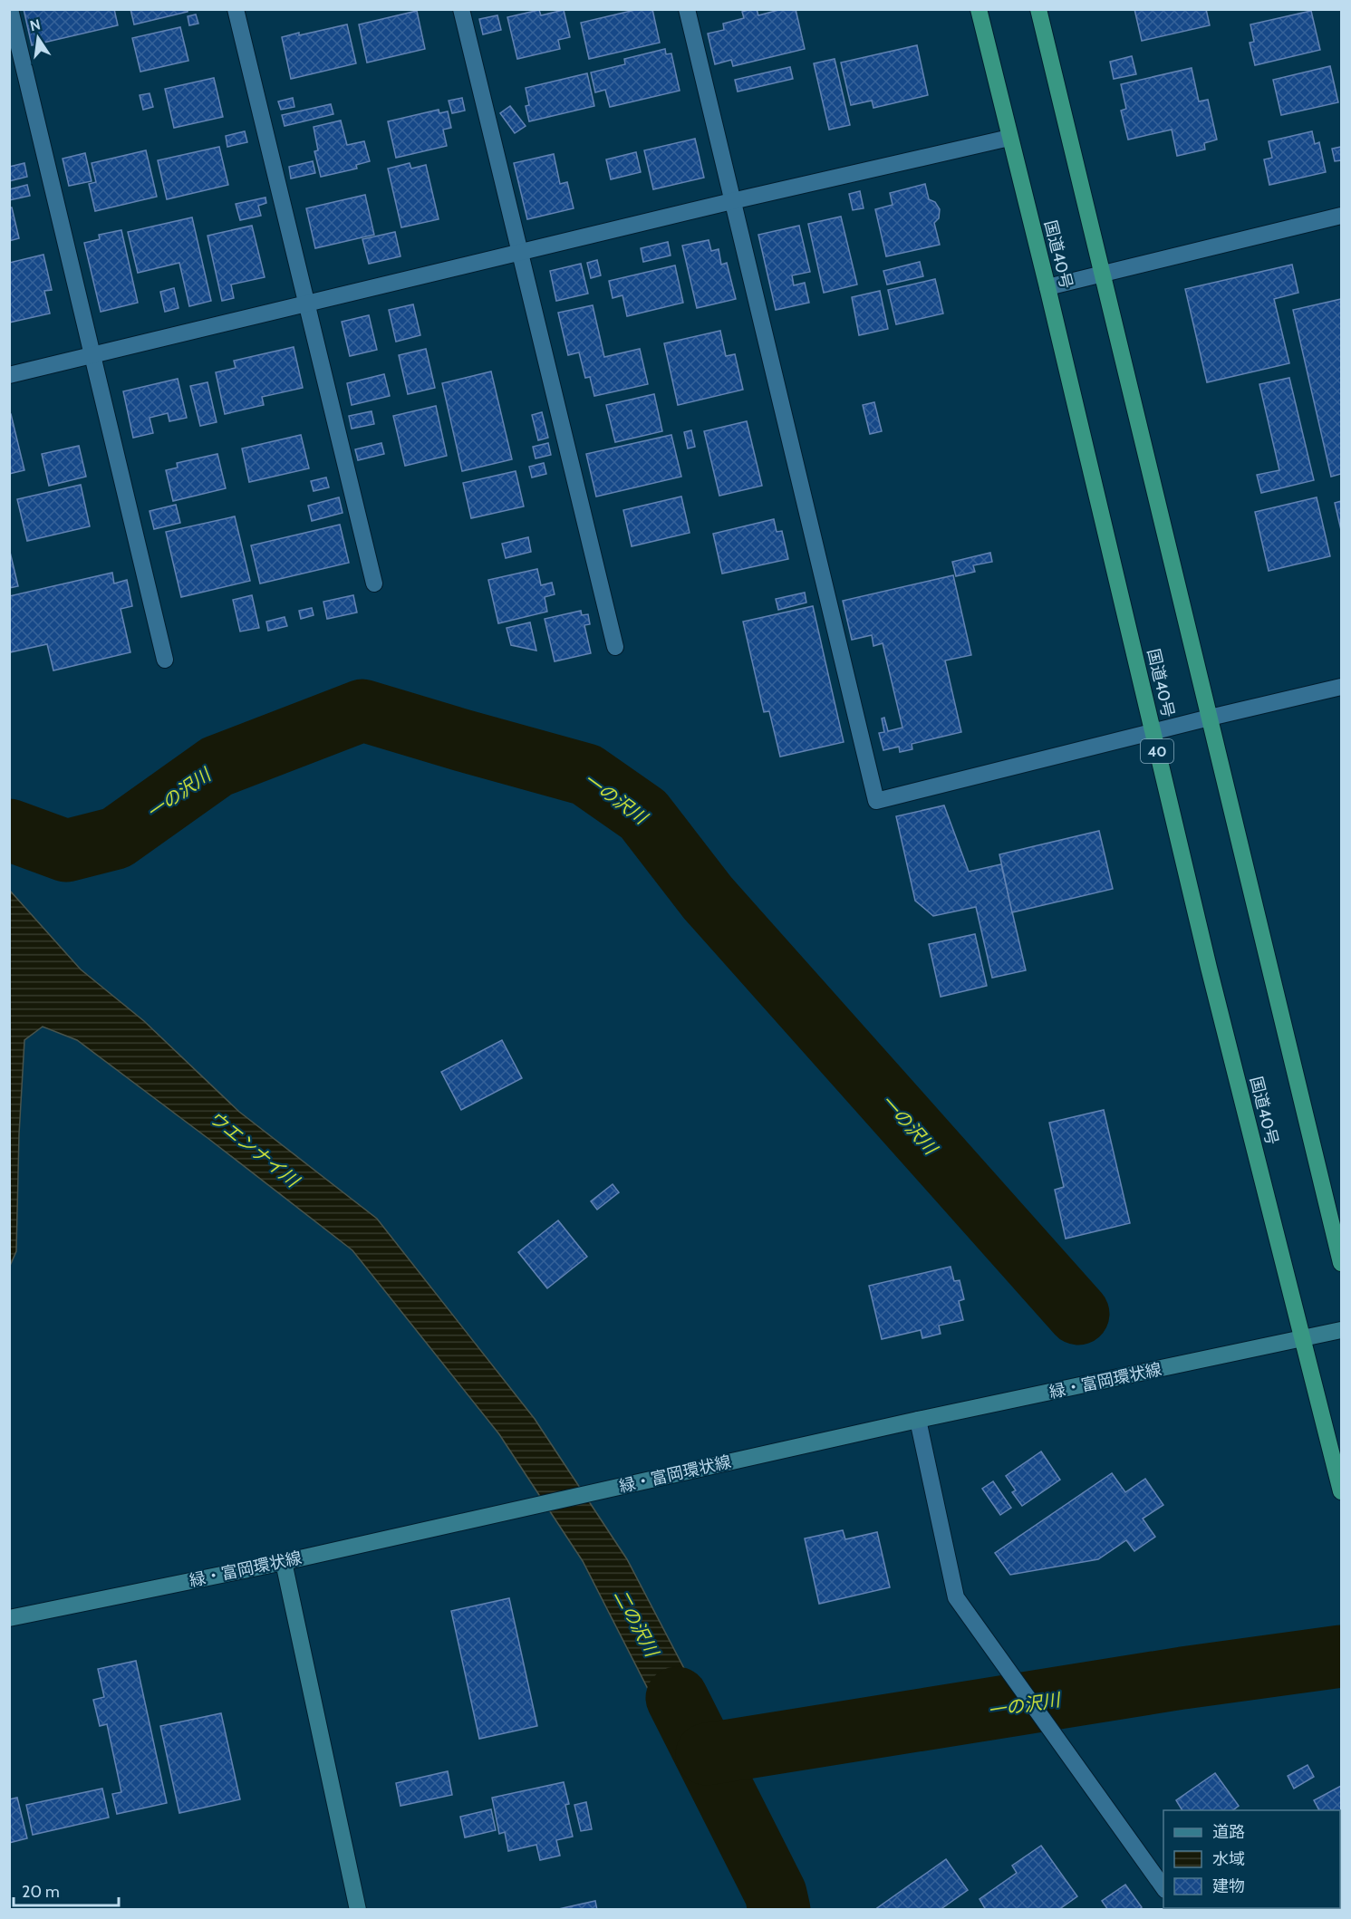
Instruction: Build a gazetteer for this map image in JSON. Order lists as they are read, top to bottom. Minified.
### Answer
{"streets":{"highway":["国道40号","40"],"street":["緑・富岡環状線"]},"crossings":[["国道40号","緑・富岡環状線"]],"water":["一の沢川","ウエンナイ川","二の沢川"],"legend":["道路","水域","建物"],"scale_bar":"20 m","north":"top"}
